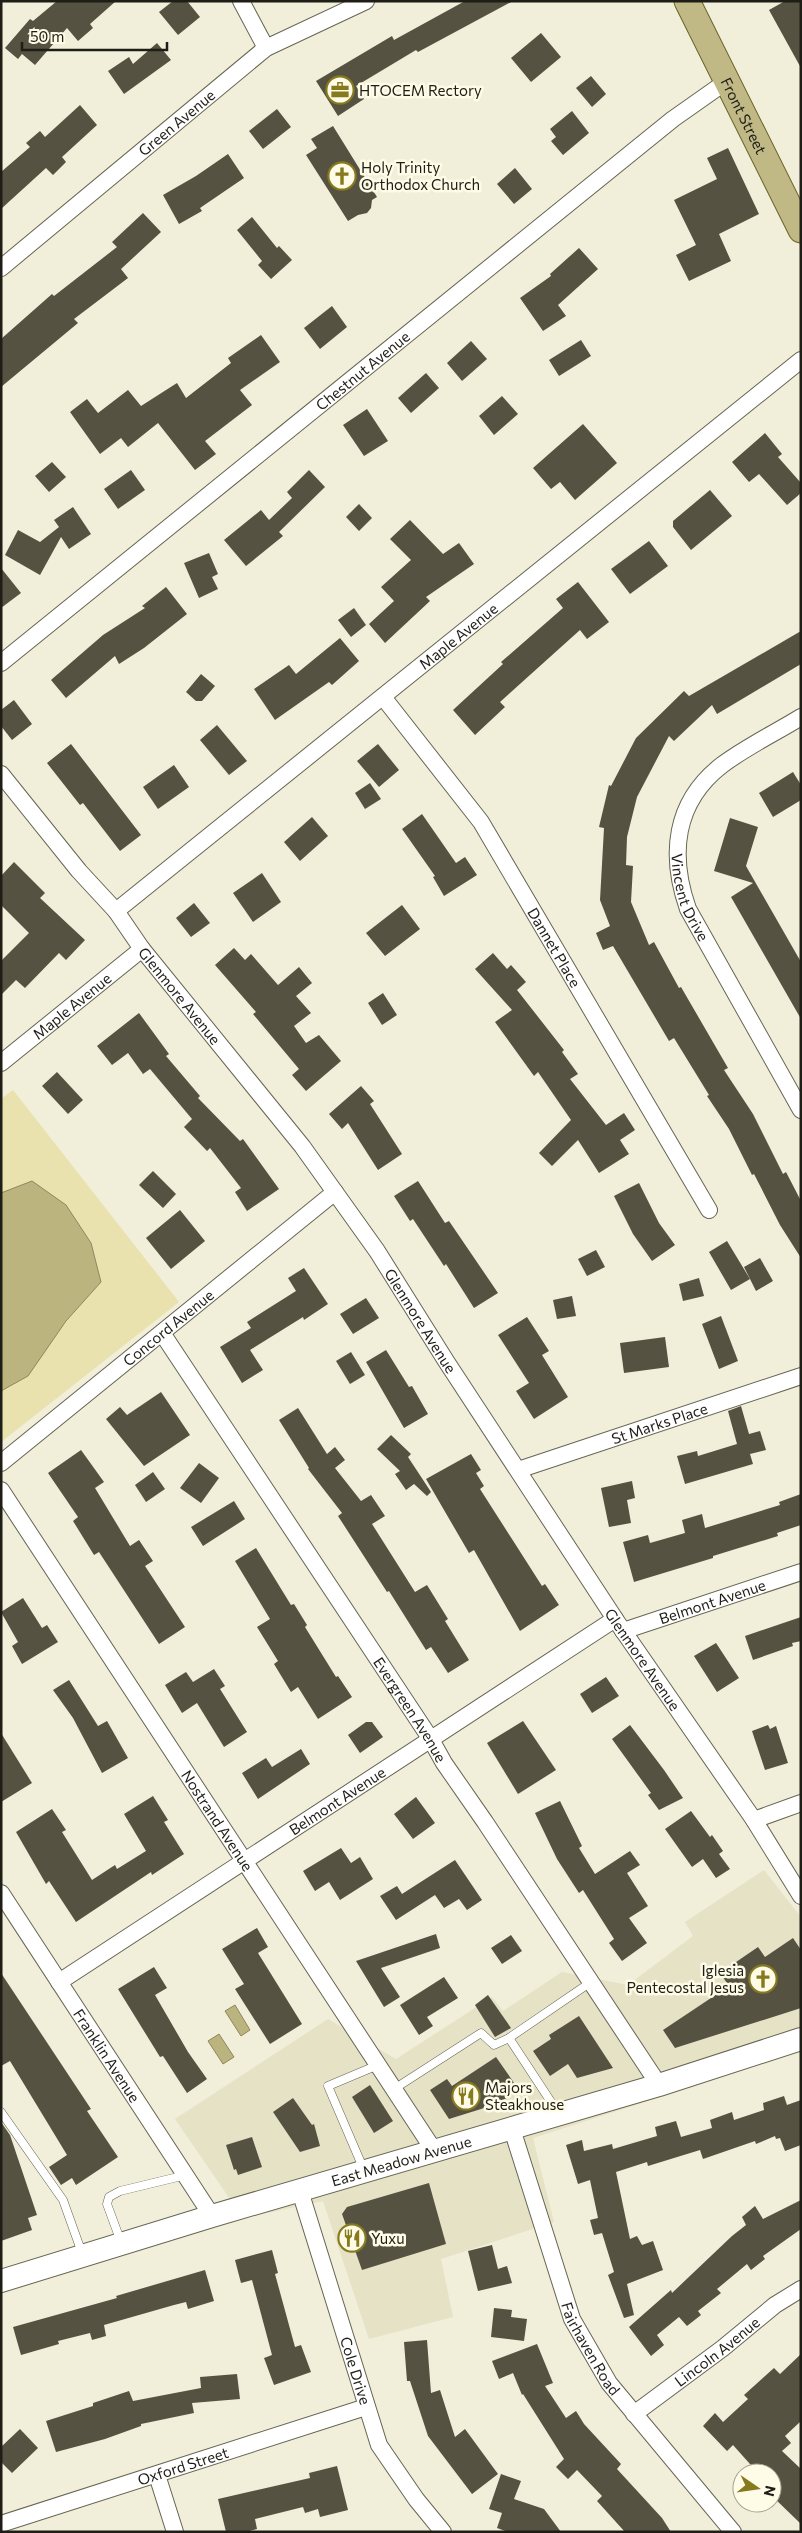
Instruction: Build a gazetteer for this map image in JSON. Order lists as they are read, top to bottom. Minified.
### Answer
{"streets":{"main road":["Front Street"],"street":["Green Avenue","Chestnut Avenue","Maple Avenue","Vincent Drive","Dannet Place","Glenmore Avenue","Concord Avenue","St Marks Place","Belmont Avenue","Evergreen Avenue","Nostrand Avenue","Franklin Avenue","East Meadow Avenue","Fairhaven Road","Lincoln Avenue","Cole Drive","Oxford Street"]},"crossings":[["Front Street","Chestnut Avenue"],["Maple Avenue","Dannet Place"],["Maple Avenue","Glenmore Avenue"],["Glenmore Avenue","Concord Avenue"],["Glenmore Avenue","St Marks Place"],["Glenmore Avenue","Belmont Avenue"],["Concord Avenue","Evergreen Avenue"],["Belmont Avenue","Evergreen Avenue"],["Belmont Avenue","Nostrand Avenue"],["Belmont Avenue","Franklin Avenue"],["Evergreen Avenue","East Meadow Avenue"],["Nostrand Avenue","East Meadow Avenue"],["Franklin Avenue","East Meadow Avenue"],["East Meadow Avenue","Fairhaven Road"],["East Meadow Avenue","Cole Drive"],["Fairhaven Road","Lincoln Avenue"],["Cole Drive","Oxford Street"]],"places":{"office":["HTOCEM Rectory"],"church":["Holy Trinity Orthodox Church","Iglesia Pentecostal Jesus"],"restaurant":["Majors Steakhouse","Yuxu"]},"scale_bar":"50 m","north":"right"}
